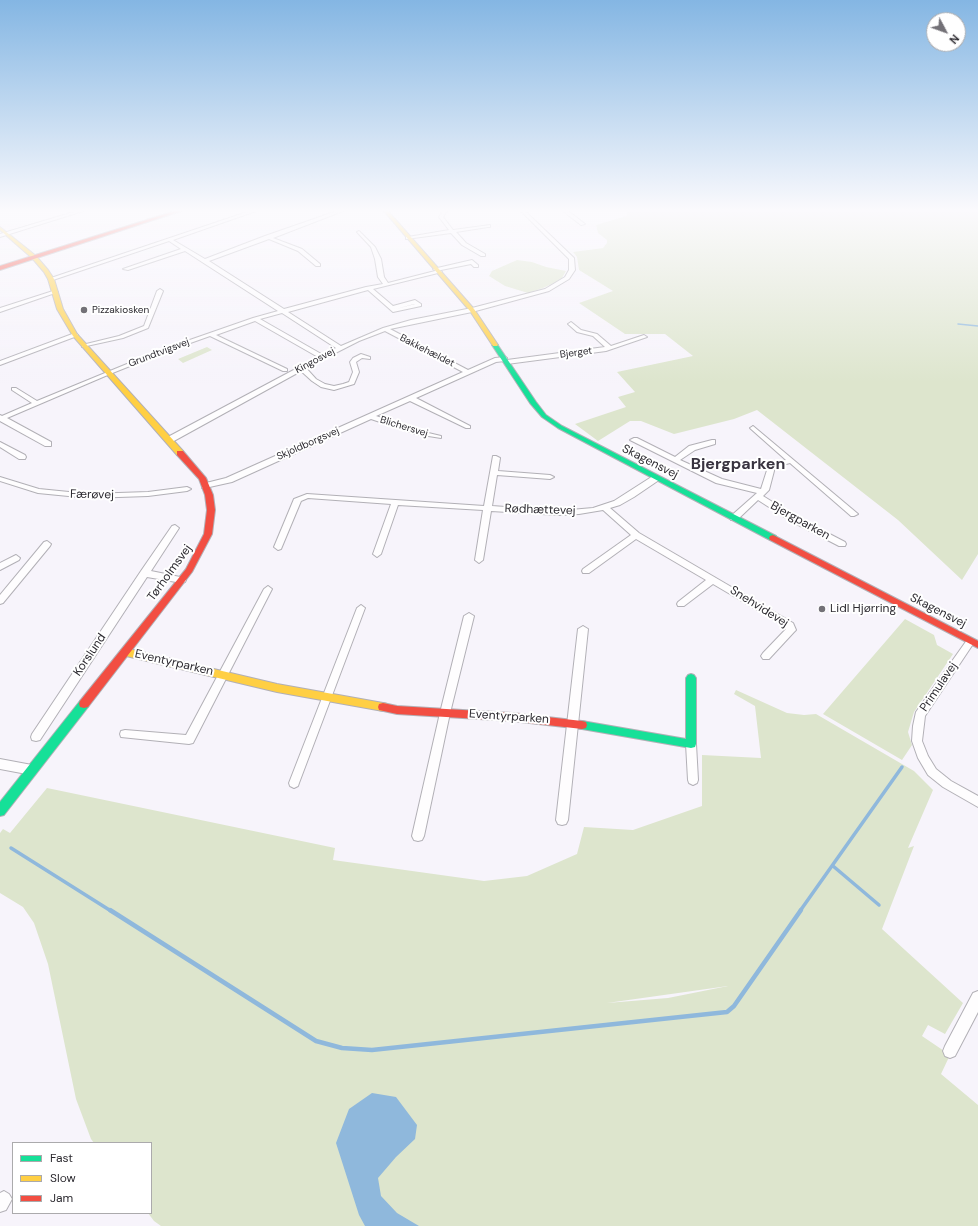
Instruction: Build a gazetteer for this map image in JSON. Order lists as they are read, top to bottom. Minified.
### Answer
{"streets":{"street":["Bakkehældet","Grundtvigsvej","Bjerget","Kingosvej","Blichersvej","Skjoldborgsvej","Skagensvej","Færøvej","Rødhættevej","Bjergparken","Tørholmsvej","Snehvidevej","Korslund","Eventyrparken","Primulavej"]},"crossings":[["Bakkehældet","Kingosvej"],["Bakkehældet","Skjoldborgsvej"],["Grundtvigsvej","Skagensvej"],["Grundtvigsvej","Tørholmsvej"],["Bjerget","Skjoldborgsvej"],["Bjerget","Skagensvej"],["Kingosvej","Skagensvej"],["Kingosvej","Tørholmsvej"],["Blichersvej","Skjoldborgsvej"],["Skjoldborgsvej","Skagensvej"],["Skjoldborgsvej","Tørholmsvej"],["Skagensvej","Rødhættevej"],["Skagensvej","Bjergparken"],["Skagensvej","Primulavej"],["Rødhættevej","Snehvidevej"],["Tørholmsvej","Eventyrparken"]],"districts":["Bjergparken"],"places":["Pizzakiosken","Lidl Hjørring"],"legend":["Fast","Slow","Jam"],"north":"bottom right"}
